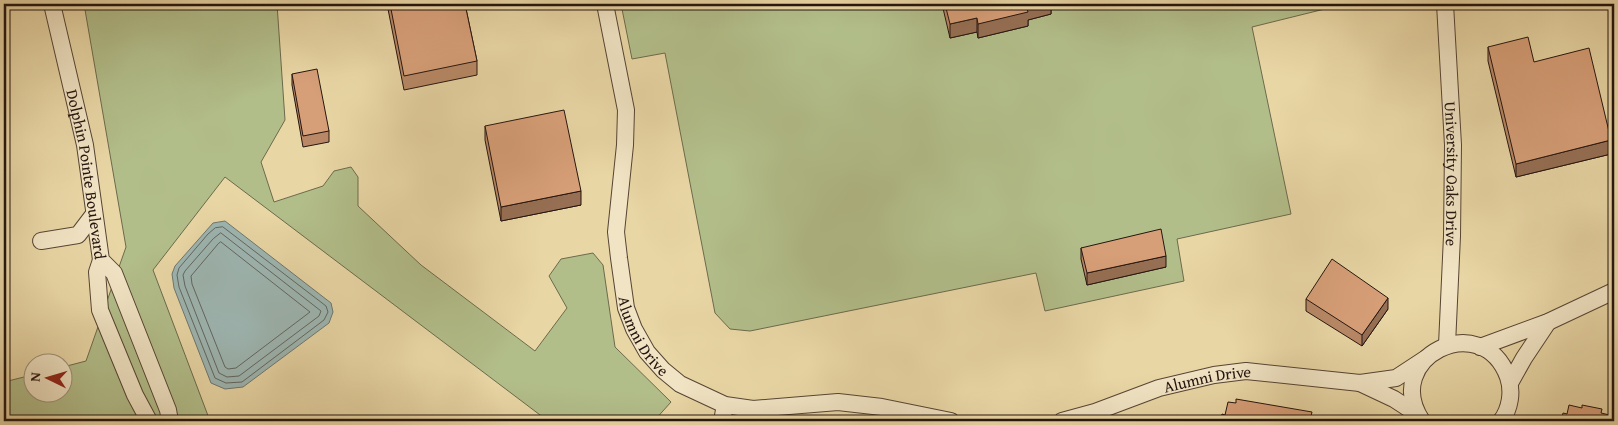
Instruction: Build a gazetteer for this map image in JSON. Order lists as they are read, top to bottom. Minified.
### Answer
{"streets":{"street":["Dolphin Pointe Boulevard","University Oaks Drive","Alumni Drive"]},"crossings":[["University Oaks Drive","Alumni Drive"]],"north":"left"}
